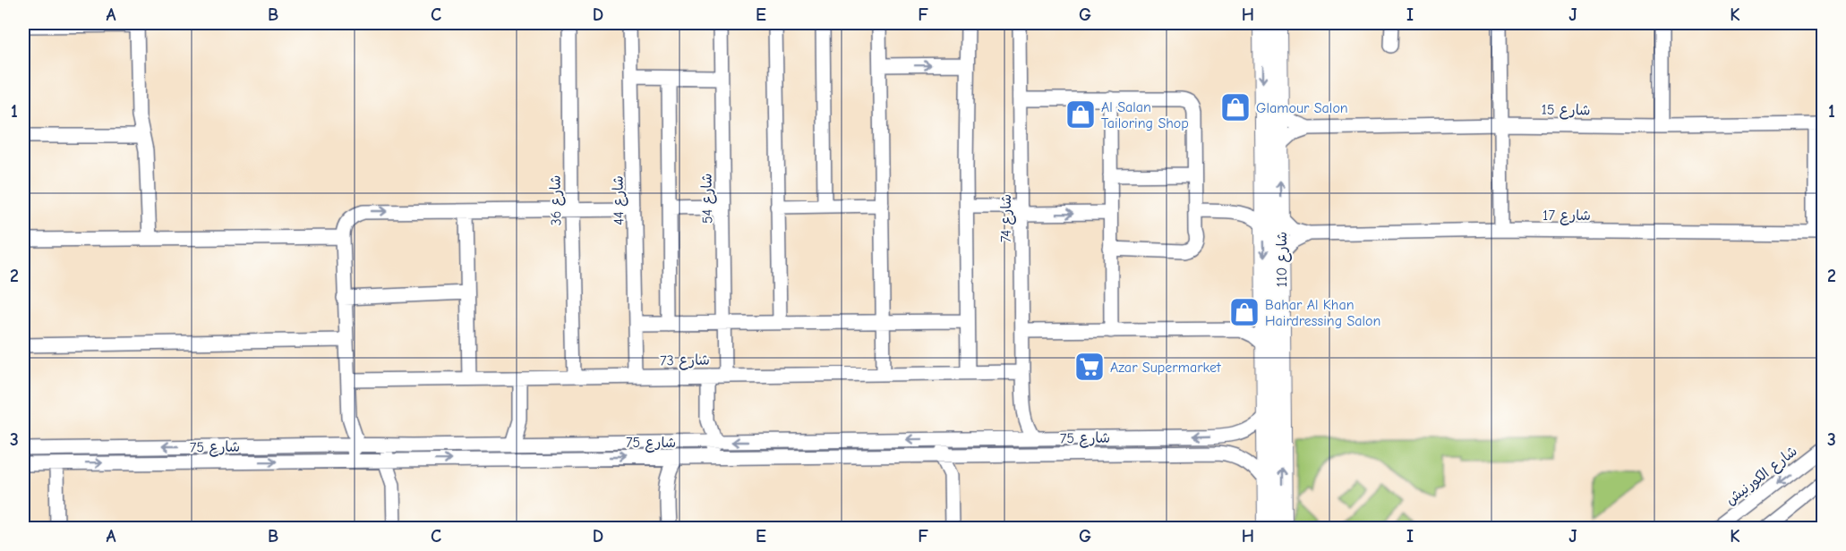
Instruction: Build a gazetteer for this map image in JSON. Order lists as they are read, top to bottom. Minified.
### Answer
{"streets":{"main road":["شارع 110"],"street":["شارع 15","شارع 54","شارع 36","شارع 44","شارع 17","شارع 74","شارع 73","شارع 75","شارع الكورنيش"]},"crossings":[["شارع 15","شارع 110"],["شارع 54","شارع 73"],["شارع 36","شارع 73"],["شارع 44","شارع 73"],["شارع 17","شارع 110"],["شارع 74","شارع 73"],["شارع 74","شارع 75"],["شارع 110","شارع 75"]],"places":{"shop":["Glamour Salon","Al Salan Tailoring Shop","Bahar Al Khan Hairdressing Salon"],"supermarket":["Azar Supermarket"]},"grid":{"columns":["A","B","C","D","E","F","G","H","I","J","K"],"rows":["1","2","3"]}}
